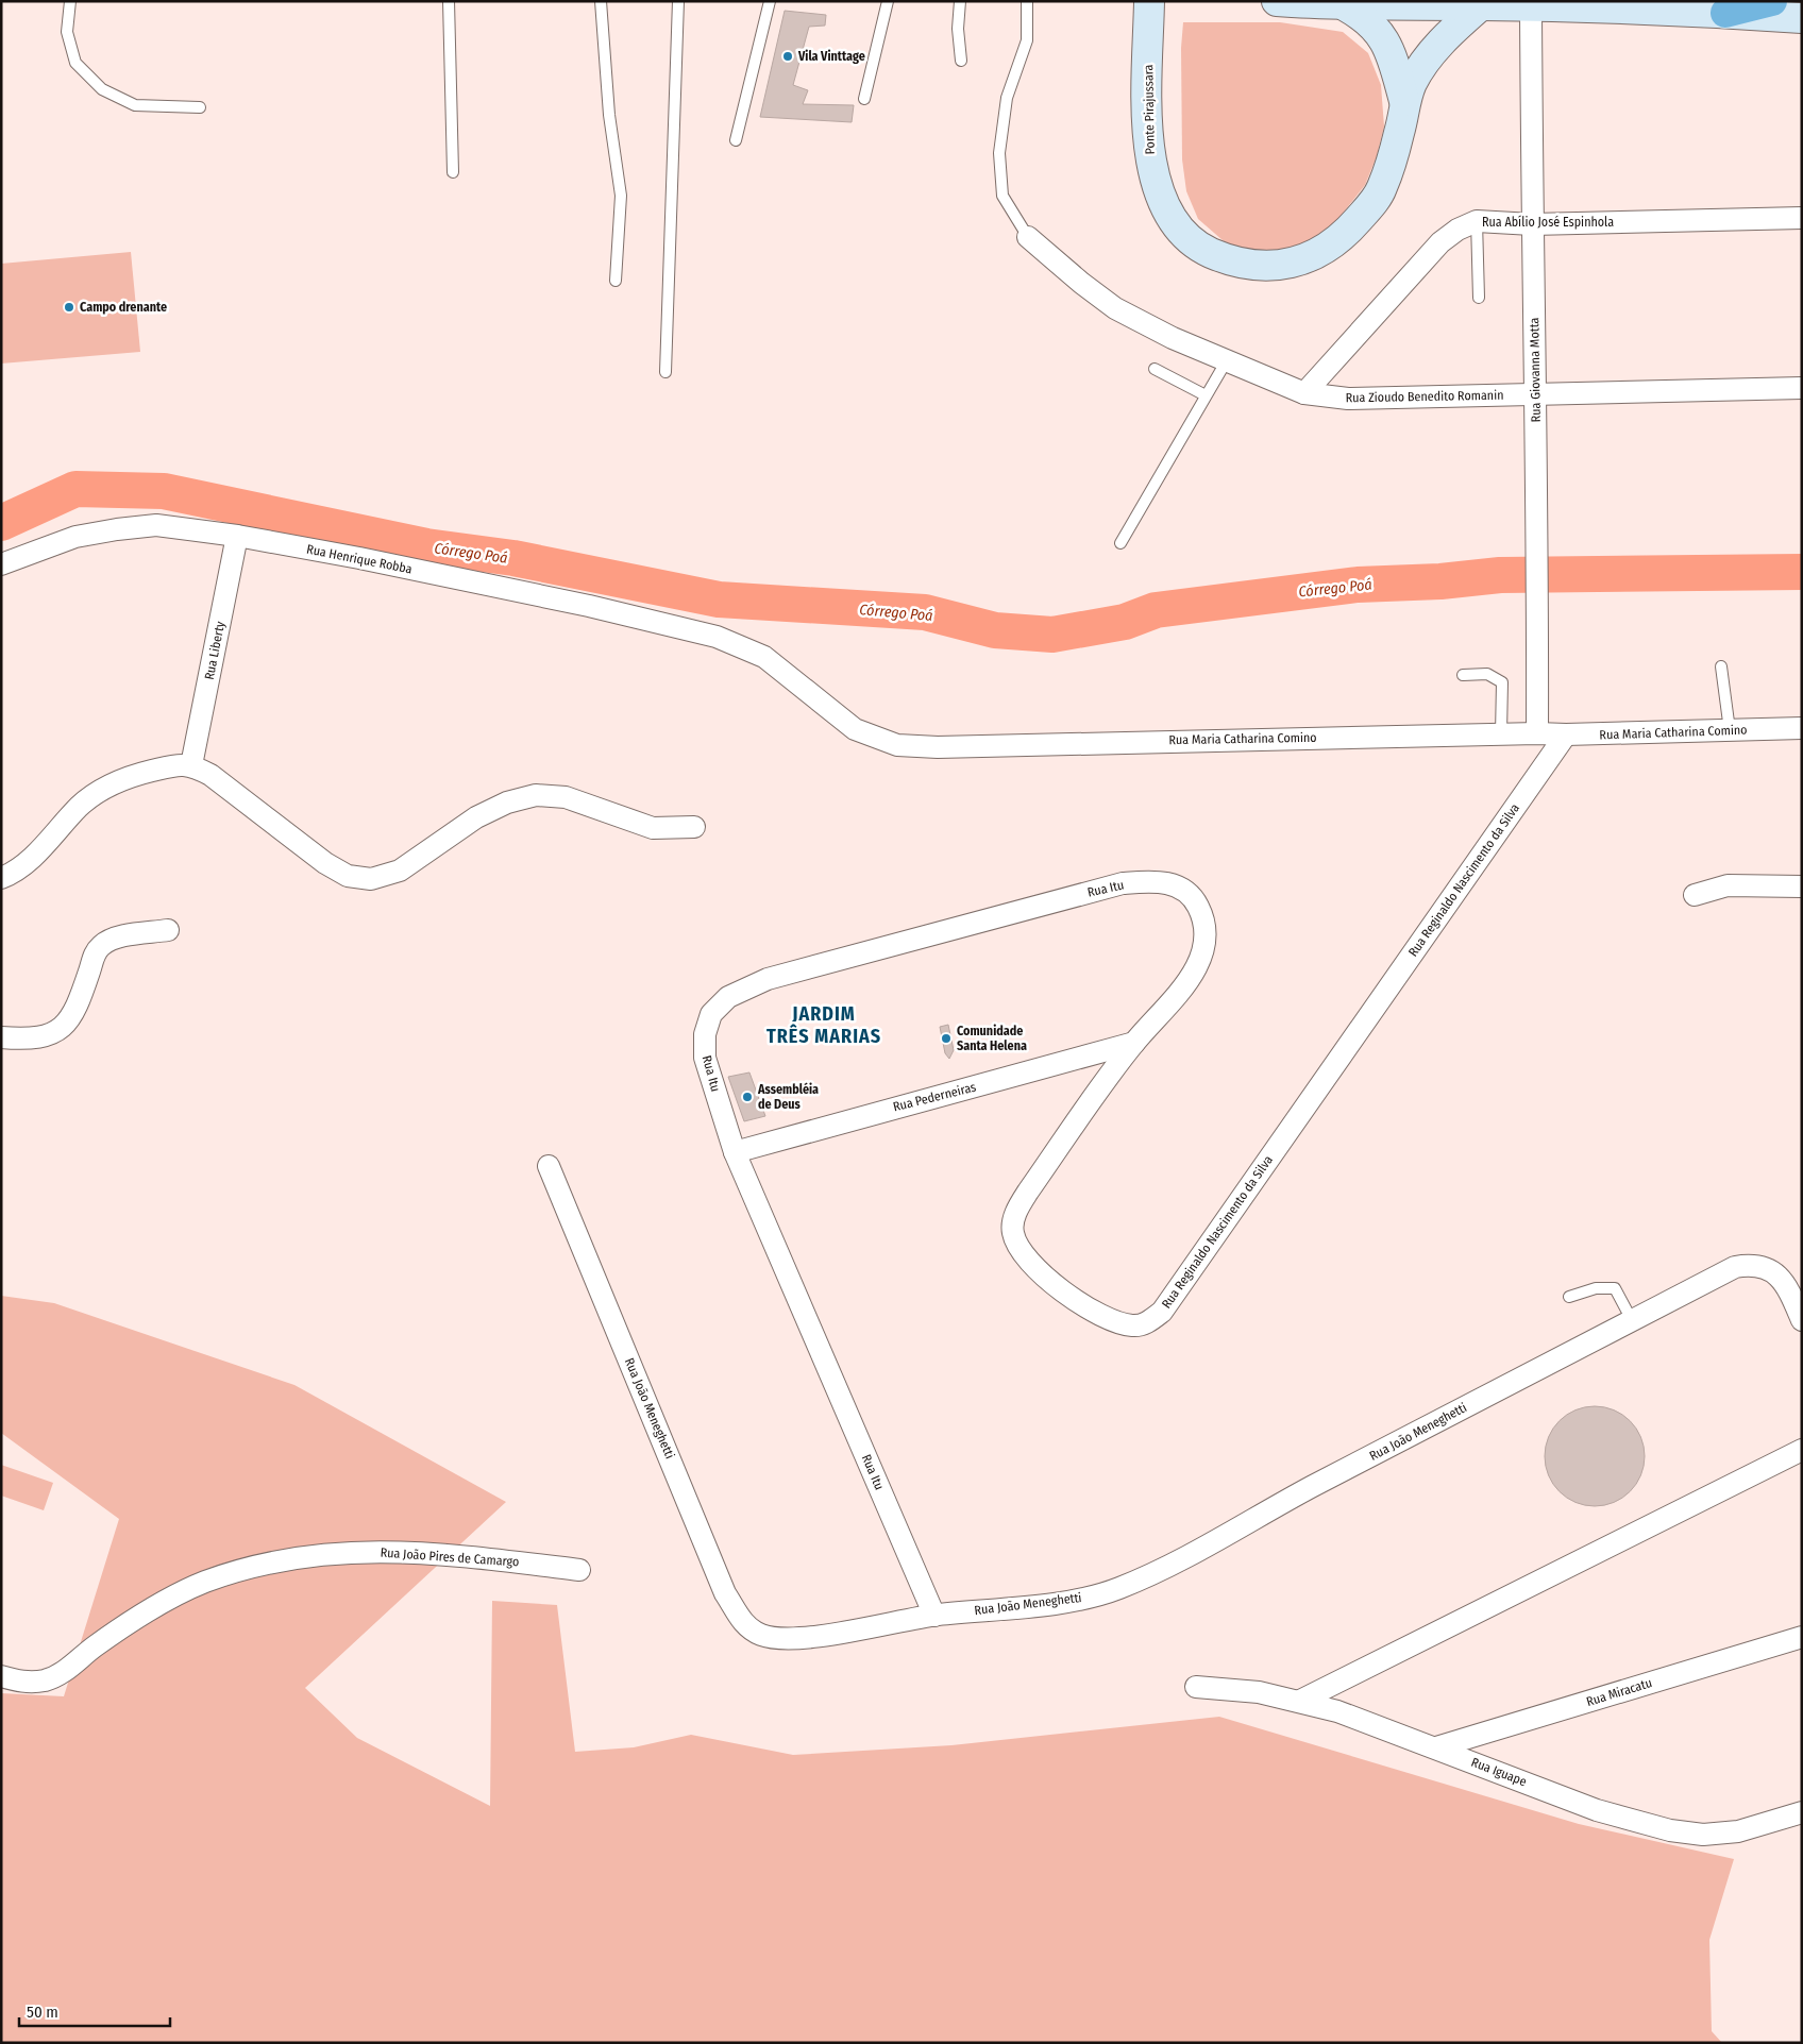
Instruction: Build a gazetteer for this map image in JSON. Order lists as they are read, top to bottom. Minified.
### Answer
{"streets":{"main road":["Ponte Pirajussara"],"street":["Rua Abílio José Espinhola","Rua Giovanna Motta","Rua Zioudo Benedito Romanin","Rua Henrique Robba","Rua Liberty","Rua Maria Catharina Comino","Rua Reginaldo Nascimento da Silva","Rua Itu","Rua Pederneiras","Rua João Meneghetti","Rua João Pires de Camargo","Rua Miracatu","Rua Iguape"]},"crossings":[["Rua Abílio José Espinhola","Rua Giovanna Motta"],["Rua Abílio José Espinhola","Rua Zioudo Benedito Romanin"],["Rua Giovanna Motta","Rua Zioudo Benedito Romanin"],["Rua Giovanna Motta","Rua Maria Catharina Comino"],["Rua Henrique Robba","Rua Liberty"],["Rua Henrique Robba","Rua Maria Catharina Comino"],["Rua Maria Catharina Comino","Rua Reginaldo Nascimento da Silva"],["Rua Reginaldo Nascimento da Silva","Rua Itu"],["Rua Reginaldo Nascimento da Silva","Rua Pederneiras"],["Rua Itu","Rua Pederneiras"],["Rua Itu","Rua João Meneghetti"],["Rua Miracatu","Rua Iguape"]],"districts":["JARDIM TRÊS MARIAS"],"water":["Córrego Poá"],"places":["Vila Vinttage","Campo drenante","Comunidade Santa Helena","Assembléia de Deus"],"scale_bar":"50 m"}
